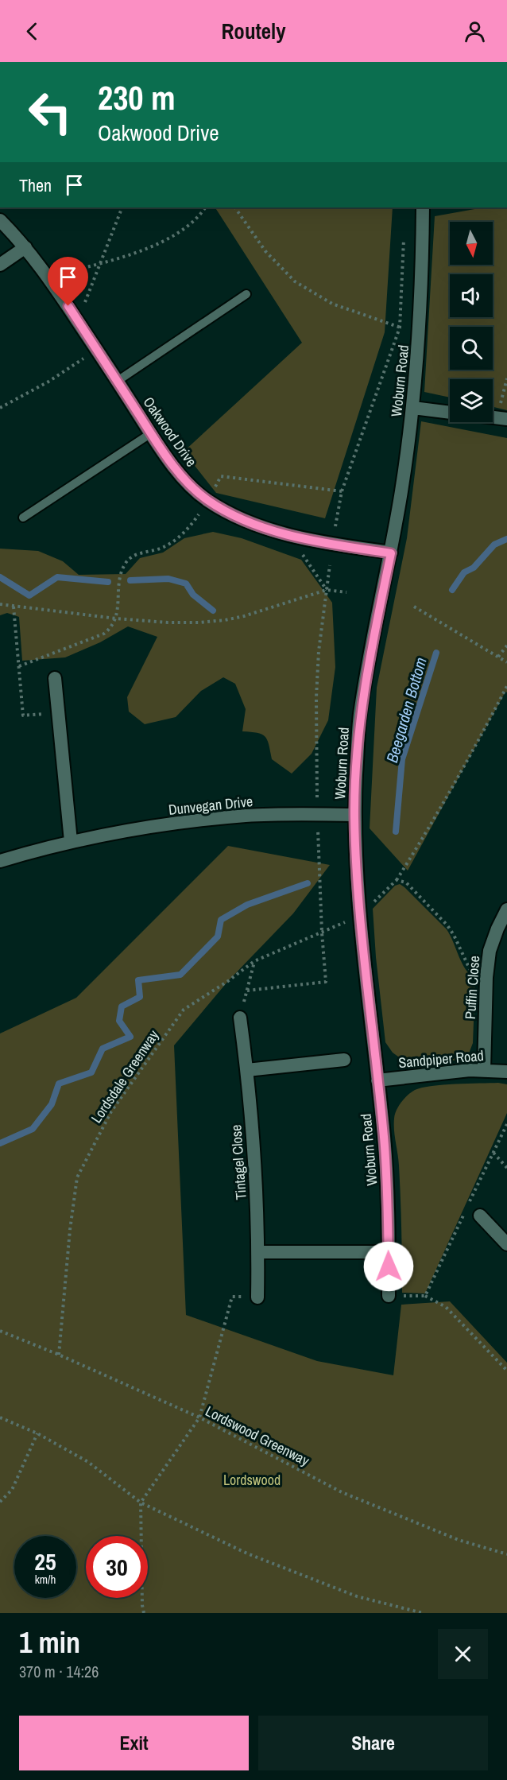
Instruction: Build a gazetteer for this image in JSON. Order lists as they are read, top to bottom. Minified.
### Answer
{"streets":{"street":["Woburn Road","Oakwood Drive","Dunvegan Drive","Puffin Close","Sandpiper Road","Tintagel Close"],"path":["Lordsdale Greenway","Lordswood Greenway"]},"crossings":[["Woburn Road","Oakwood Drive"],["Woburn Road","Dunvegan Drive"],["Woburn Road","Sandpiper Road"],["Woburn Road","Lordsdale Greenway"],["Puffin Close","Sandpiper Road"],["Lordsdale Greenway","Lordswood Greenway"]],"water":["Beegarden Bottom"],"parks":["Lordswood"],"north":"bottom","page":{"header":"Routely","turn":["230 m","Oakwood Drive"],"then":"Then","speed":"25 km/h","limit":"30","heading":["1 min","370 m · 14:26"],"buttons":["Exit","Share"]}}
